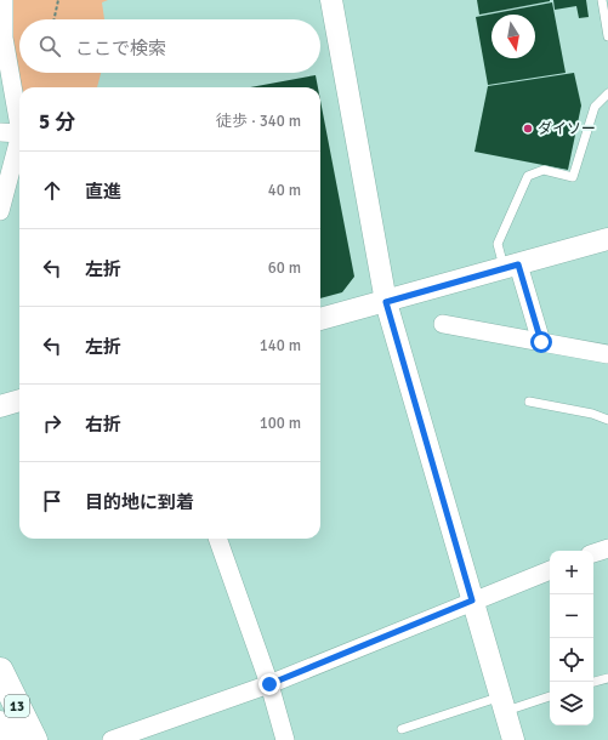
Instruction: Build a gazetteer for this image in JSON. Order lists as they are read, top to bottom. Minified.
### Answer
{"streets":{"highway":["13"]},"places":["ダイソー"],"north":"bottom","page":{"search":"ここで検索","heading":["5 分","徒歩 · 340 m"],"list":[["直進","40 m"],["左折","60 m"],["左折","140 m"],["右折","100 m"],"目的地に到着"],"map_buttons":["+","−"]}}
